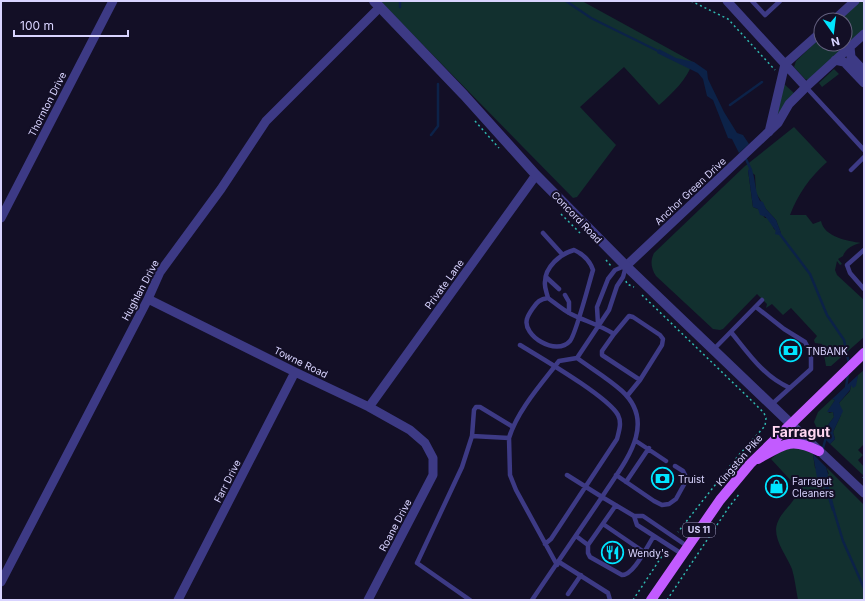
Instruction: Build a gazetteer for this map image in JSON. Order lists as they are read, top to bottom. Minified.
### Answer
{"streets":{"main road":["Kingston Pike","US 11"],"street":["Thornton Drive","Anchor Green Drive","Concord Road","Private Lane","Hughlan Drive","Towne Road","Farr Drive","Roane Drive"]},"crossings":[["Anchor Green Drive","Concord Road"],["Concord Road","Private Lane"],["Concord Road","Hughlan Drive"],["Concord Road","Kingston Pike"],["Private Lane","Towne Road"],["Hughlan Drive","Towne Road"],["Towne Road","Farr Drive"],["Towne Road","Roane Drive"]],"districts":["Farragut"],"places":{"bank":["TNBANK","Truist"],"shop":["Farragut Cleaners"],"restaurant":["Wendy's"]},"scale_bar":"100 m","north":"bottom"}
